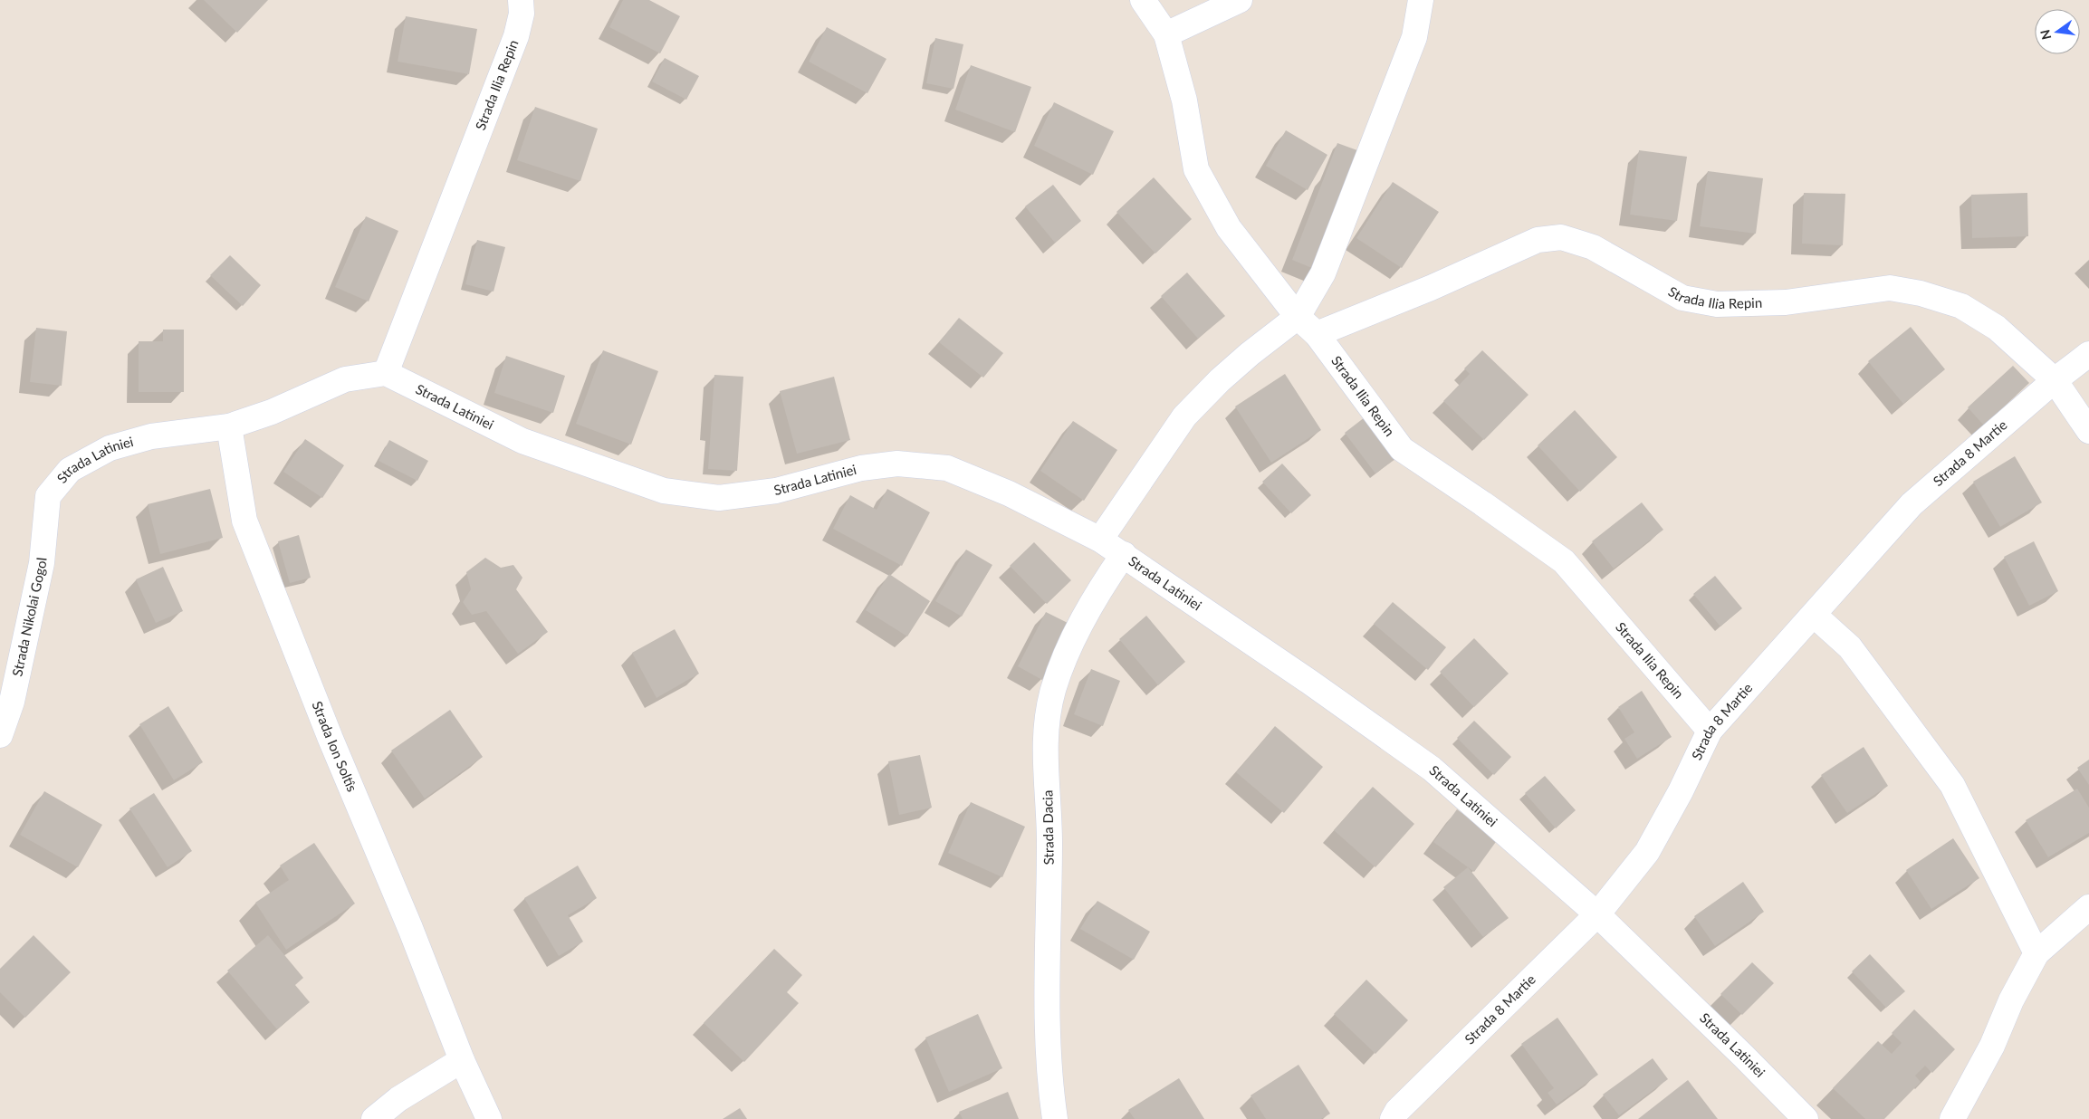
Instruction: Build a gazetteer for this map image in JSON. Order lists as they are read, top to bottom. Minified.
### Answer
{"streets":{"street":["Strada Ilia Repin","Strada Latiniei","Strada 8 Martie","Strada Nikolai Gogol","Strada Ion Soltîs","Strada Dacia"]},"crossings":[["Strada Ilia Repin","Strada Latiniei"],["Strada Ilia Repin","Strada 8 Martie"],["Strada Latiniei","Strada 8 Martie"],["Strada Latiniei","Strada Nikolai Gogol"],["Strada Latiniei","Strada Ion Soltîs"],["Strada Latiniei","Strada Dacia"]],"north":"left"}
